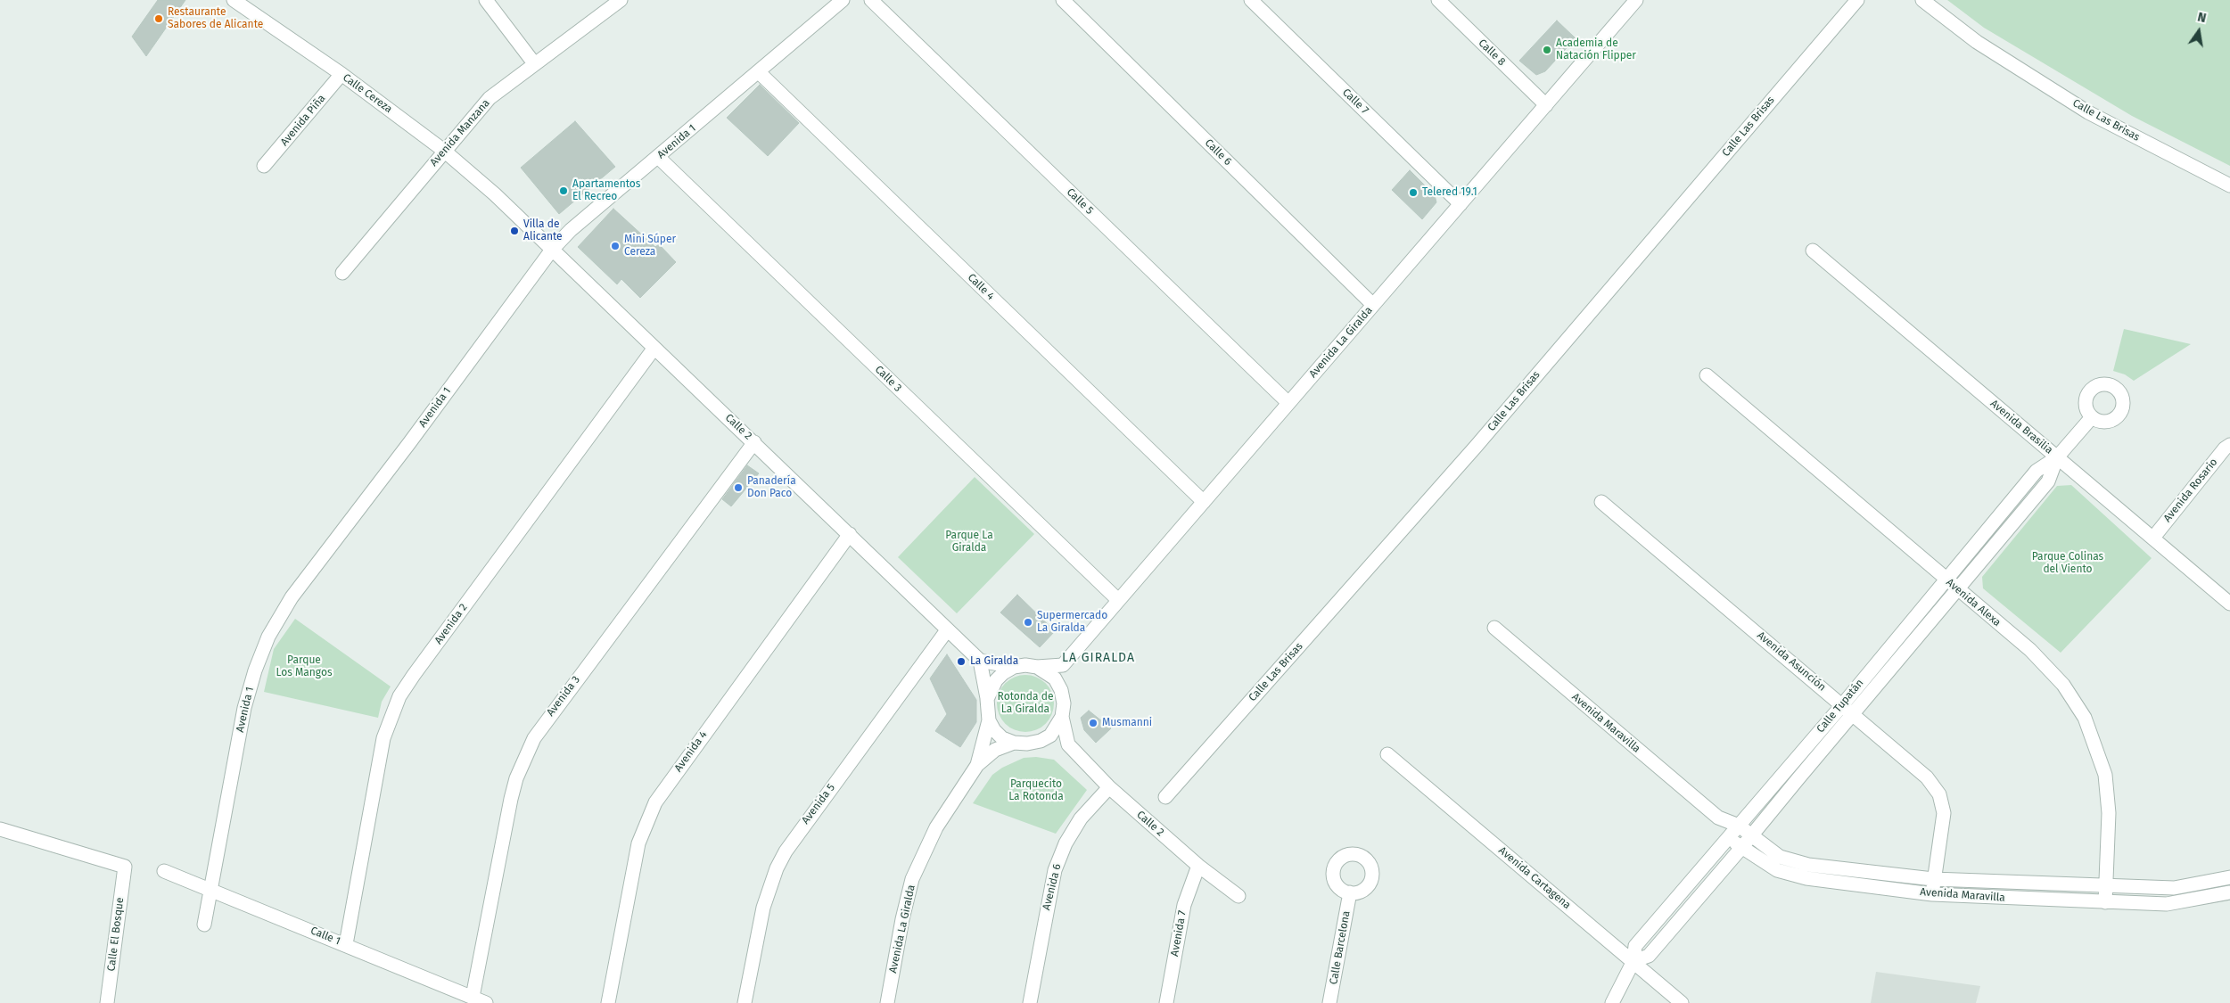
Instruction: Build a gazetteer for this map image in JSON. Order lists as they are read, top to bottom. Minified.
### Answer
{"streets":{"street":["Calle 8","Calle Cereza","Calle 7","Avenida Piña","Calle Las Brisas","Avenida Manzana","Avenida 1","Calle 6","Calle 5","Calle 4","Avenida La Giralda","Calle 3","Calle 2","Avenida Brasilia","Avenida Rosario","Avenida Alexa","Avenida 2","Avenida Asunción","Avenida 3","Calle Tupatán","Avenida Maravilla","Avenida 4","Avenida 5","Avenida Cartagena","Avenida 6","Avenida 7","Calle El Bosque","Calle 1","Calle Barcelona"]},"crossings":[["Calle 8","Avenida La Giralda"],["Calle Cereza","Avenida Piña"],["Calle Cereza","Avenida Manzana"],["Calle Cereza","Calle 2"],["Calle 7","Avenida La Giralda"],["Avenida 1","Calle 4"],["Avenida 1","Calle 3"],["Avenida 1","Calle 2"],["Avenida 1","Calle 1"],["Calle 6","Avenida La Giralda"],["Calle 5","Avenida La Giralda"],["Calle 4","Avenida La Giralda"],["Avenida La Giralda","Calle 3"],["Calle 2","Avenida 2"],["Calle 2","Avenida 3"],["Calle 2","Avenida 4"],["Calle 2","Avenida 5"],["Calle 2","Avenida 6"],["Calle 2","Avenida 7"],["Avenida Brasilia","Avenida Rosario"],["Avenida Brasilia","Calle Tupatán"],["Avenida Alexa","Calle Tupatán"],["Avenida Alexa","Avenida Maravilla"],["Avenida 2","Calle 1"],["Avenida Asunción","Calle Tupatán"],["Avenida Asunción","Avenida Maravilla"],["Avenida 3","Calle 1"],["Calle Tupatán","Avenida Maravilla"],["Calle Tupatán","Avenida Cartagena"]],"districts":["LA GIRALDA"],"parks":["Parque La Giralda","Parque Colinas del Viento","Parque Los Mangos","Rotonda de La Giralda","Parquecito La Rotonda"],"places":["Restaurante Sabores de Alicante","Academia de Natación Flipper","Apartamentos El Recreo","Telered 19.1","Villa de Alicante","Mini Súper Cereza","Panadería Don Paco","Supermercado La Giralda","La Giralda","Musmanni"],"north":"top"}
